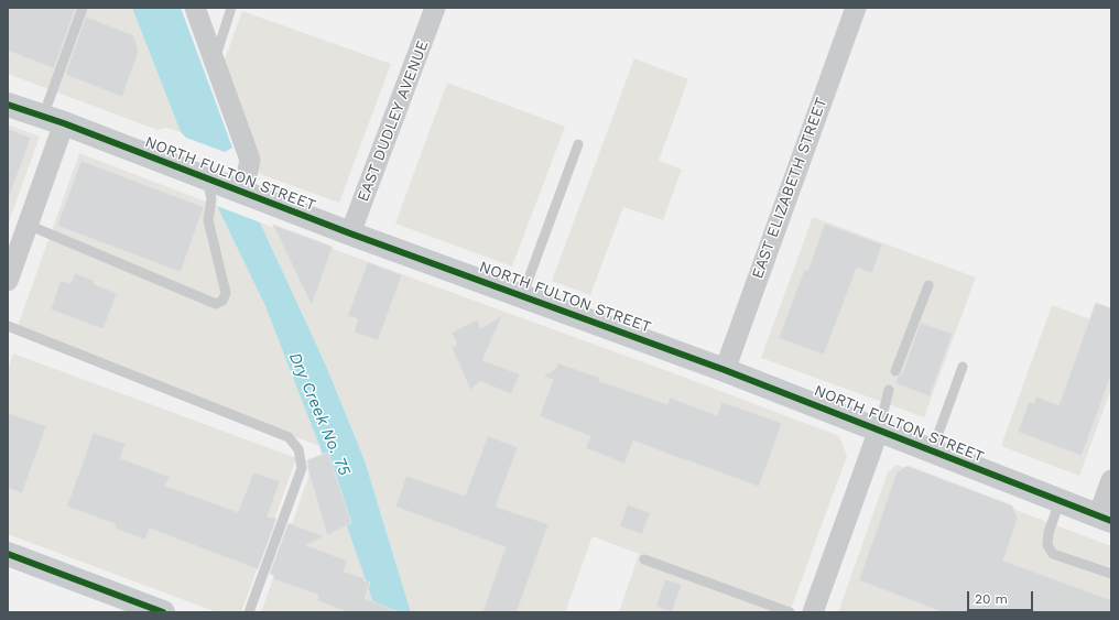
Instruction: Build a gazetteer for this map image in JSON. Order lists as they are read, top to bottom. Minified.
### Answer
{"streets":{"main road":["NORTH FULTON STREET"],"street":["EAST DUDLEY AVENUE","EAST ELIZABETH STREET"]},"crossings":[["EAST DUDLEY AVENUE","NORTH FULTON STREET"],["NORTH FULTON STREET","EAST ELIZABETH STREET"]],"water":["Dry Creek No. 75"],"scale_bar":"20 m"}
